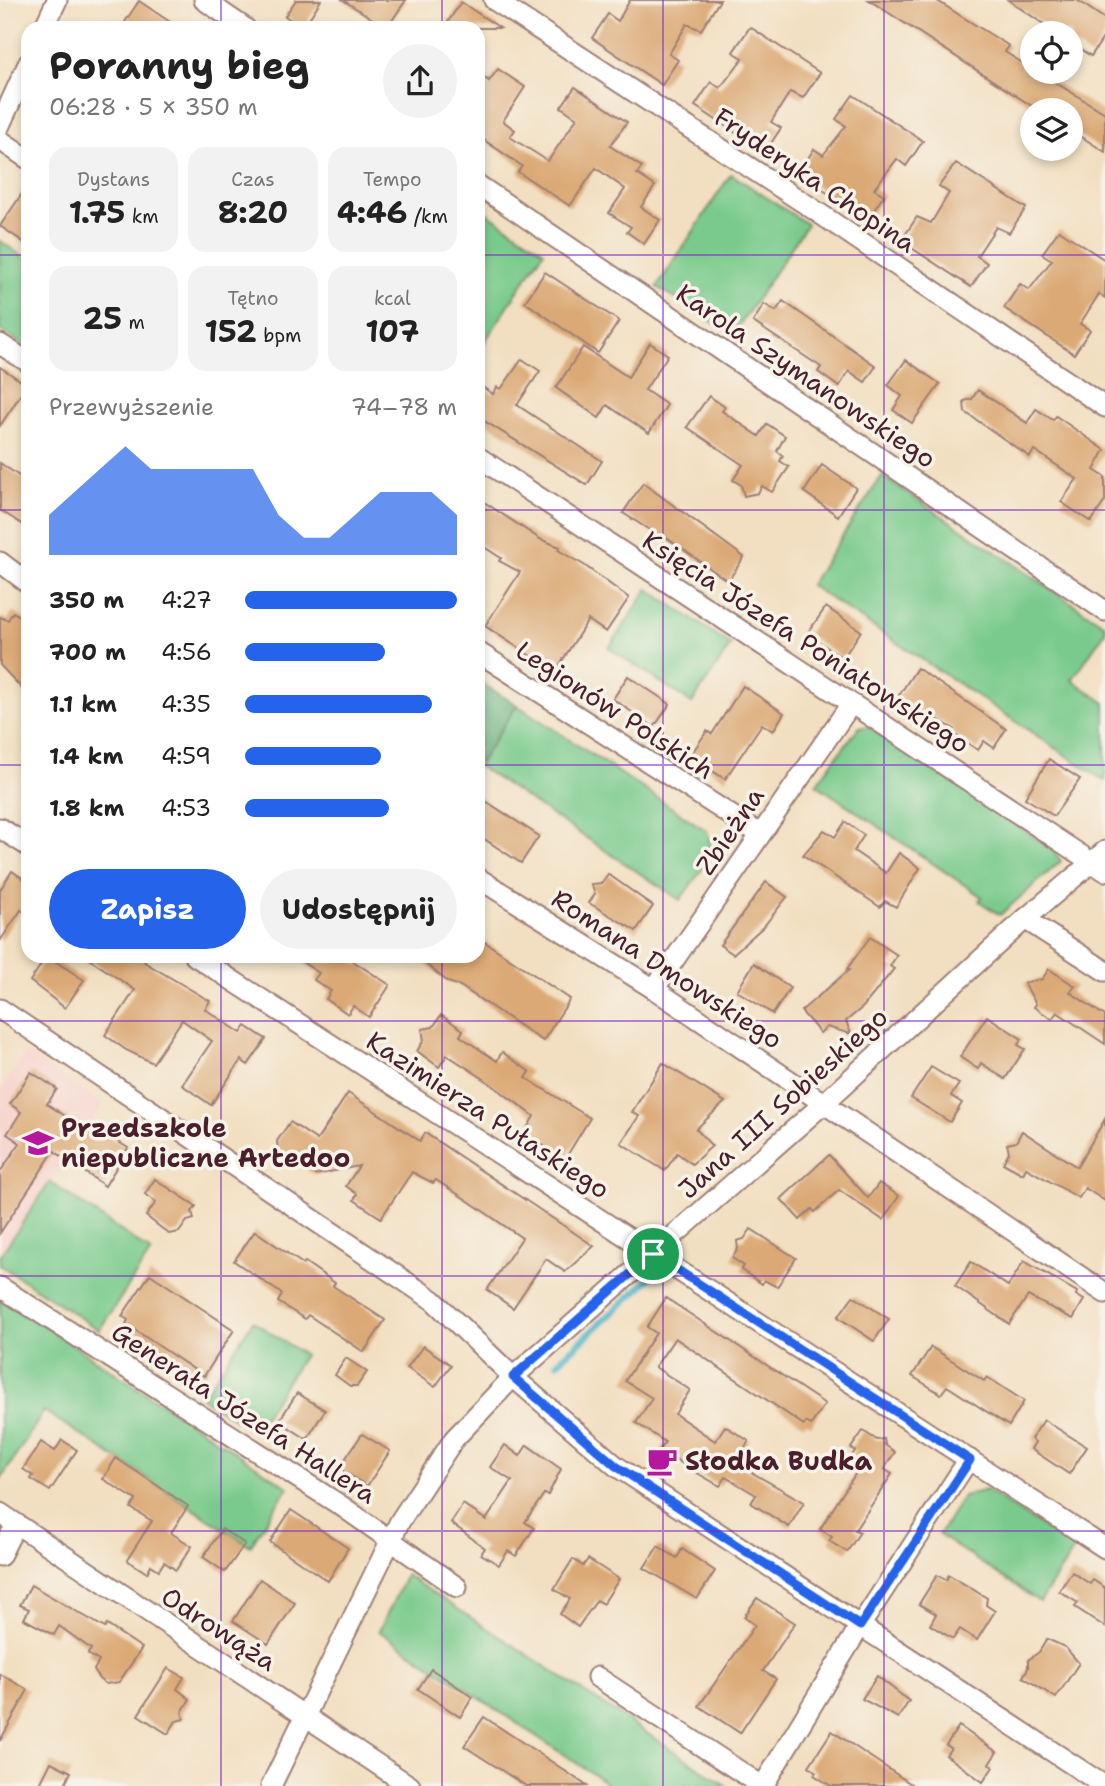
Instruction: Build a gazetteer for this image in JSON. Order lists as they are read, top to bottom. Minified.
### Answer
{"streets":{"street":["Fryderyka Chopina","Karola Szymanowskiego","Księcia Józefa Poniatowskiego","Legionów Polskich","Zbieżna","Romana Dmowskiego","Jana III Sobieskiego","Kazimierza Pułaskiego","Generała Józefa Hallera","Odrowąża"]},"crossings":[["Księcia Józefa Poniatowskiego","Zbieżna"],["Księcia Józefa Poniatowskiego","Jana III Sobieskiego"],["Legionów Polskich","Zbieżna"],["Zbieżna","Romana Dmowskiego"],["Romana Dmowskiego","Jana III Sobieskiego"],["Jana III Sobieskiego","Kazimierza Pułaskiego"],["Jana III Sobieskiego","Generała Józefa Hallera"],["Jana III Sobieskiego","Odrowąża"]],"places":{"school or university":["Przedszkole niepubliczne Artedoo"],"cafe":["Słodka Budka"]},"page":{"heading":["Poranny bieg","06:28 · 5 × 350 m"],"stats":[["Dystans","1.75 km"],["Czas","8:20"],["Tempo","4:46 /km"],["25 m"],["Tętno","152 bpm"],["kcal","107"]],"chart":["Przewyższenie","74–78 m"],"list":[{"name":"350 m","note":"4:27"},{"name":"700 m","note":"4:56"},{"name":"1.1 km","note":"4:35"},{"name":"1.4 km","note":"4:59"},{"name":"1.8 km","note":"4:53"}],"buttons":["Zapisz","Udostępnij"]}}
